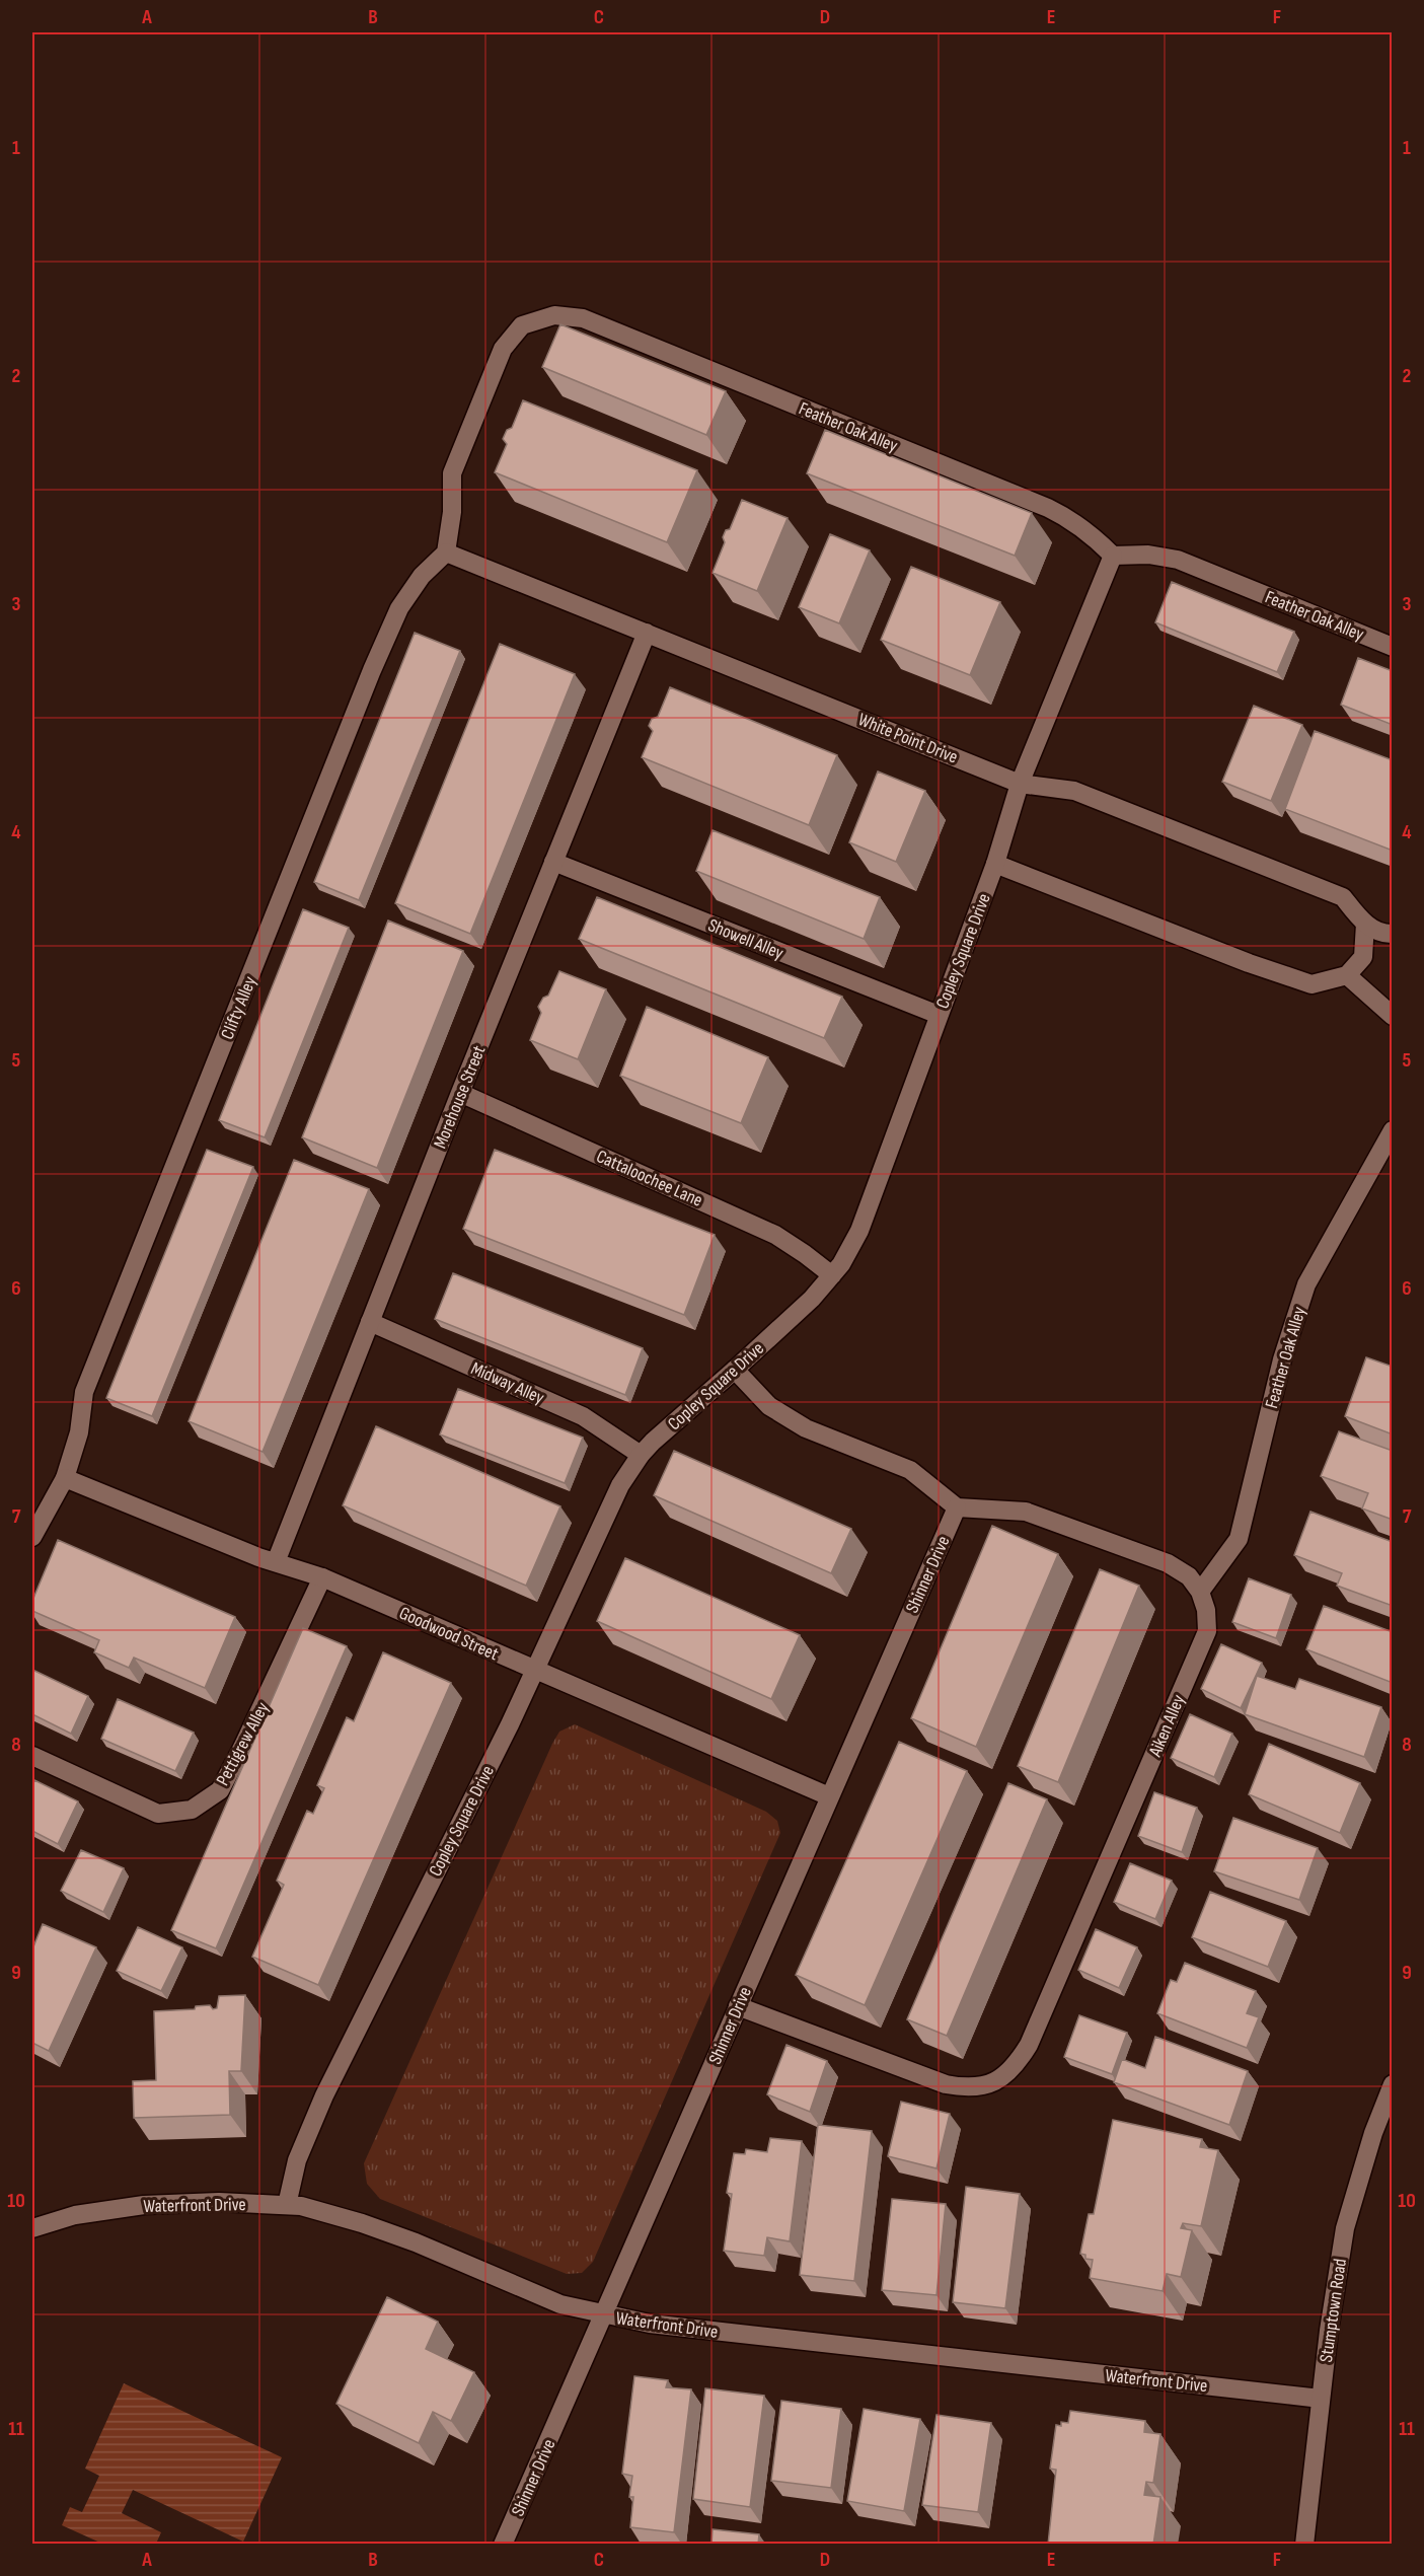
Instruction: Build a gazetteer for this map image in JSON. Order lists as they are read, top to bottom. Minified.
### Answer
{"streets":{"street":["Feather Oak Alley","White Point Drive","Showell Alley","Copley Square Drive","Clifty Alley","Morehouse Street","Cattaloochee Lane","Midway Alley","Shinner Drive","Goodwood Street","Aiken Alley","Pettigrew Alley","Waterfront Drive","Stumptown Road"]},"crossings":[["Feather Oak Alley","White Point Drive"],["Feather Oak Alley","Copley Square Drive"],["Feather Oak Alley","Clifty Alley"],["Feather Oak Alley","Aiken Alley"],["White Point Drive","Copley Square Drive"],["White Point Drive","Clifty Alley"],["White Point Drive","Morehouse Street"],["Showell Alley","Copley Square Drive"],["Showell Alley","Morehouse Street"],["Copley Square Drive","Cattaloochee Lane"],["Copley Square Drive","Midway Alley"],["Copley Square Drive","Goodwood Street"],["Copley Square Drive","Waterfront Drive"],["Clifty Alley","Goodwood Street"],["Morehouse Street","Cattaloochee Lane"],["Morehouse Street","Midway Alley"],["Morehouse Street","Goodwood Street"],["Shinner Drive","Goodwood Street"],["Shinner Drive","Aiken Alley"],["Shinner Drive","Waterfront Drive"],["Goodwood Street","Pettigrew Alley"],["Waterfront Drive","Stumptown Road"]],"grid":{"columns":["A","B","C","D","E","F"],"rows":["1","2","3","4","5","6","7","8","9","10","11"]}}
